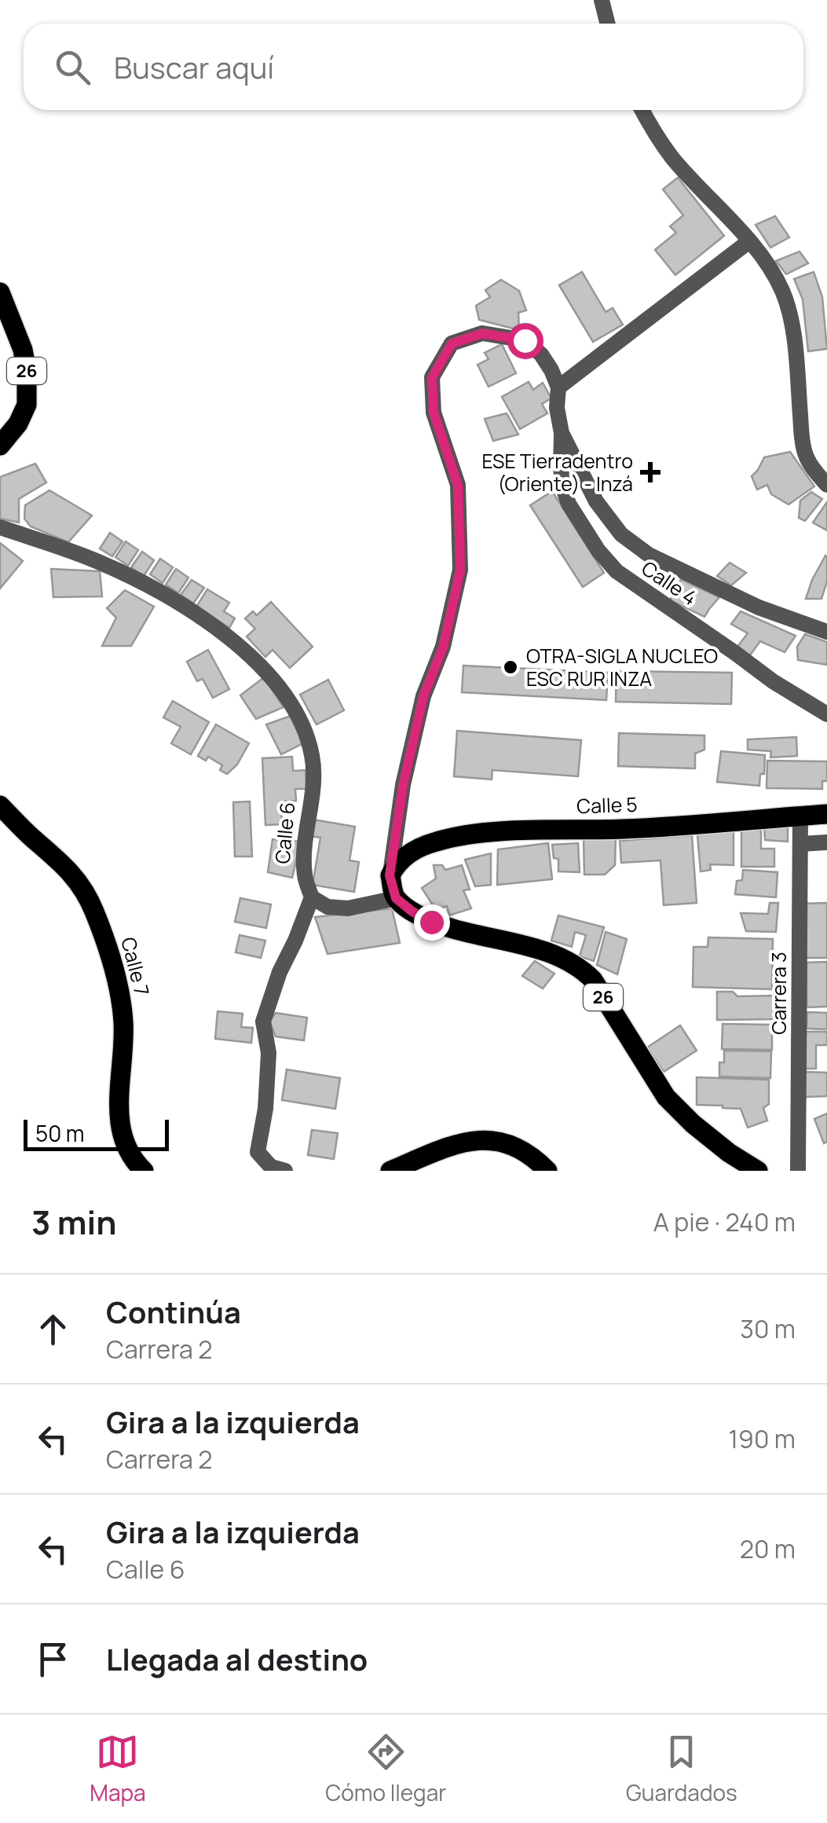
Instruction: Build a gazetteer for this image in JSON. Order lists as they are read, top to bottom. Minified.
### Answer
{"streets":{"main road":["26","Calle 5","Calle 7"],"street":["Calle 4","Calle 6","Carrera 3"]},"crossings":[["Calle 5","Carrera 3"]],"places":{"health":["ESE Tierradentro (Oriente) - Inzá"],"other":["OTRA-SIGLA NUCLEO ESC RUR INZA"]},"scale_bar":"50 m","page":{"search":"Buscar aquí","scale":"50 m","heading":["3 min","A pie · 240 m"],"list":[["Continúa","Carrera 2","30 m"],["Gira a la izquierda","Carrera 2","190 m"],["Gira a la izquierda","Calle 6","20 m"],"Llegada al destino"],"nav":["Mapa","Cómo llegar","Guardados"]}}
